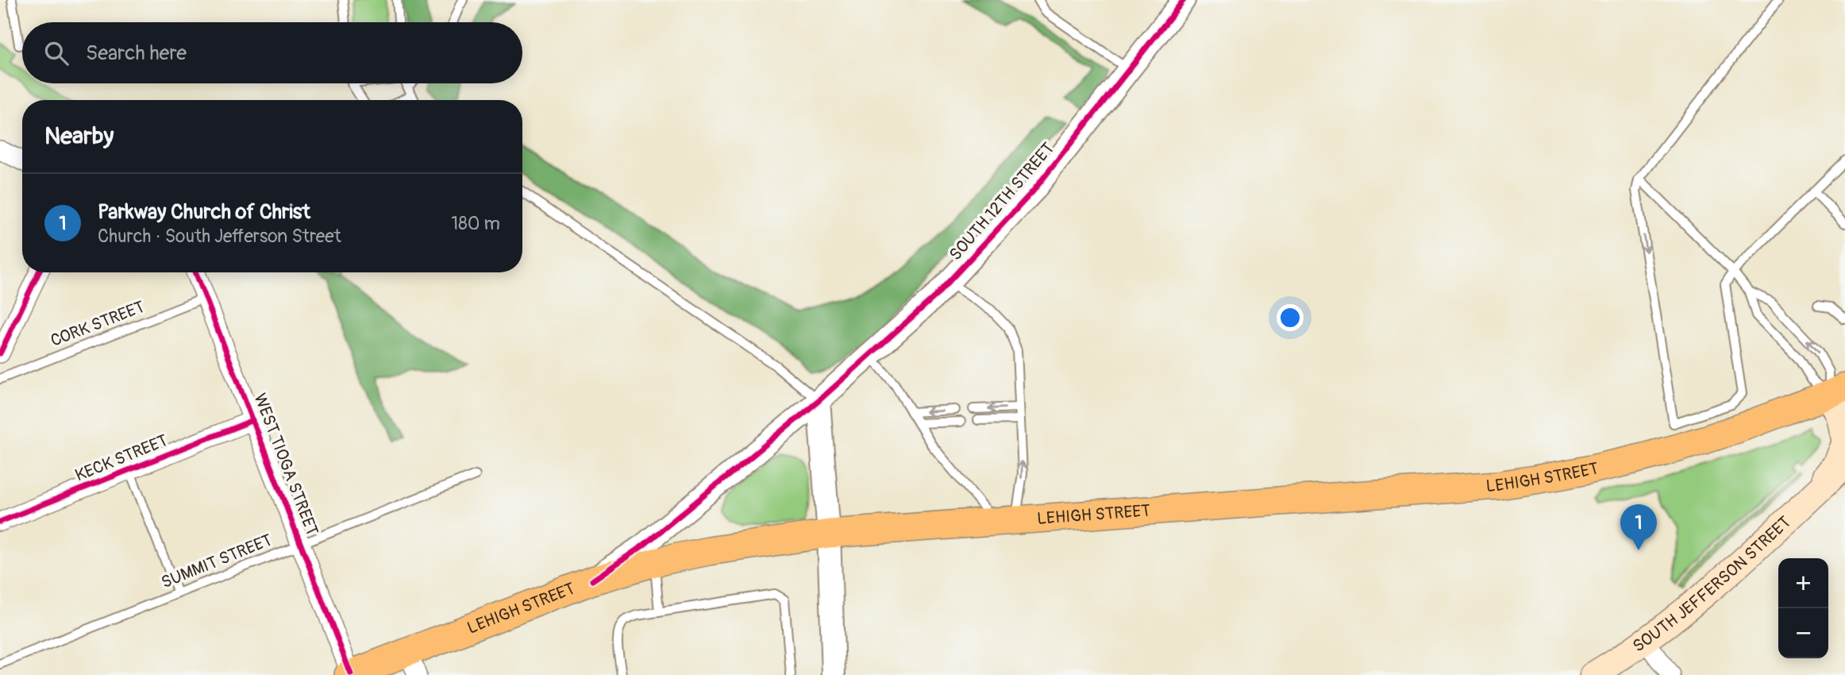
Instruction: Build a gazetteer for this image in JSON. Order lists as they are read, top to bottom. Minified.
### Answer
{"streets":{"main road":["LEHIGH STREET","SOUTH JEFFERSON STREET"],"street":["SOUTH 12TH STREET","KECK STREET","WEST TIOGA STREET"],"lane":["CORK STREET","SUMMIT STREET"]},"crossings":[["SOUTH 12TH STREET","LEHIGH STREET"],["CORK STREET","WEST TIOGA STREET"],["KECK STREET","WEST TIOGA STREET"],["WEST TIOGA STREET","LEHIGH STREET"],["WEST TIOGA STREET","SUMMIT STREET"],["LEHIGH STREET","SOUTH JEFFERSON STREET"]],"page":{"search":"Search here","heading":"Nearby","list":[{"mark":"1","name":"Parkway Church of Christ","note":"Church · South Jefferson Street","value":"180 m"}],"pins":"1","map_buttons":["+","−"]}}
